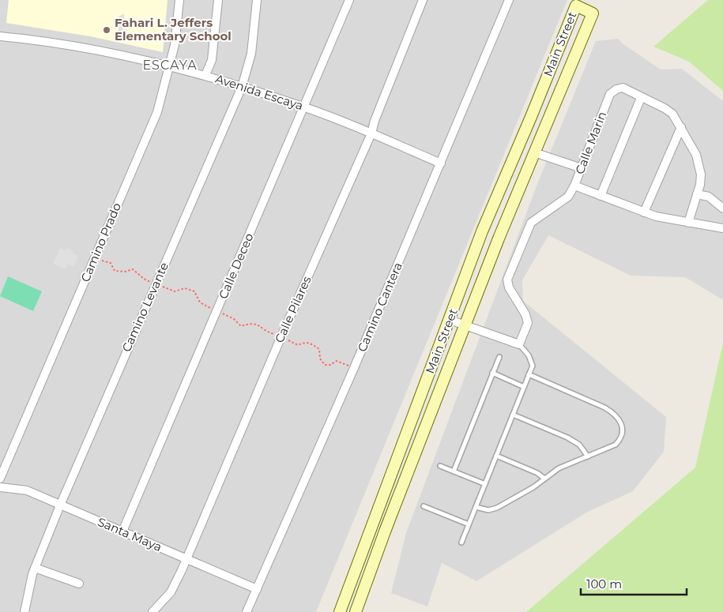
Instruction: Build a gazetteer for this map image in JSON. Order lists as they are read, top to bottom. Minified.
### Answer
{"streets":{"main road":["Main Street"],"street":["Avenida Escaya","Calle Marin","Camino Prado","Calle Deceo","Camino Levante","Camino Cantera","Calle Pilares","Santa Maya"]},"crossings":[["Avenida Escaya","Camino Prado"],["Avenida Escaya","Calle Deceo"],["Avenida Escaya","Camino Levante"],["Avenida Escaya","Camino Cantera"],["Avenida Escaya","Calle Pilares"],["Calle Deceo","Santa Maya"],["Camino Levante","Santa Maya"],["Camino Cantera","Santa Maya"],["Calle Pilares","Santa Maya"]],"districts":["ESCAYA"],"places":["Fahari L. Jeffers Elementary School"],"scale_bar":"100 m"}
